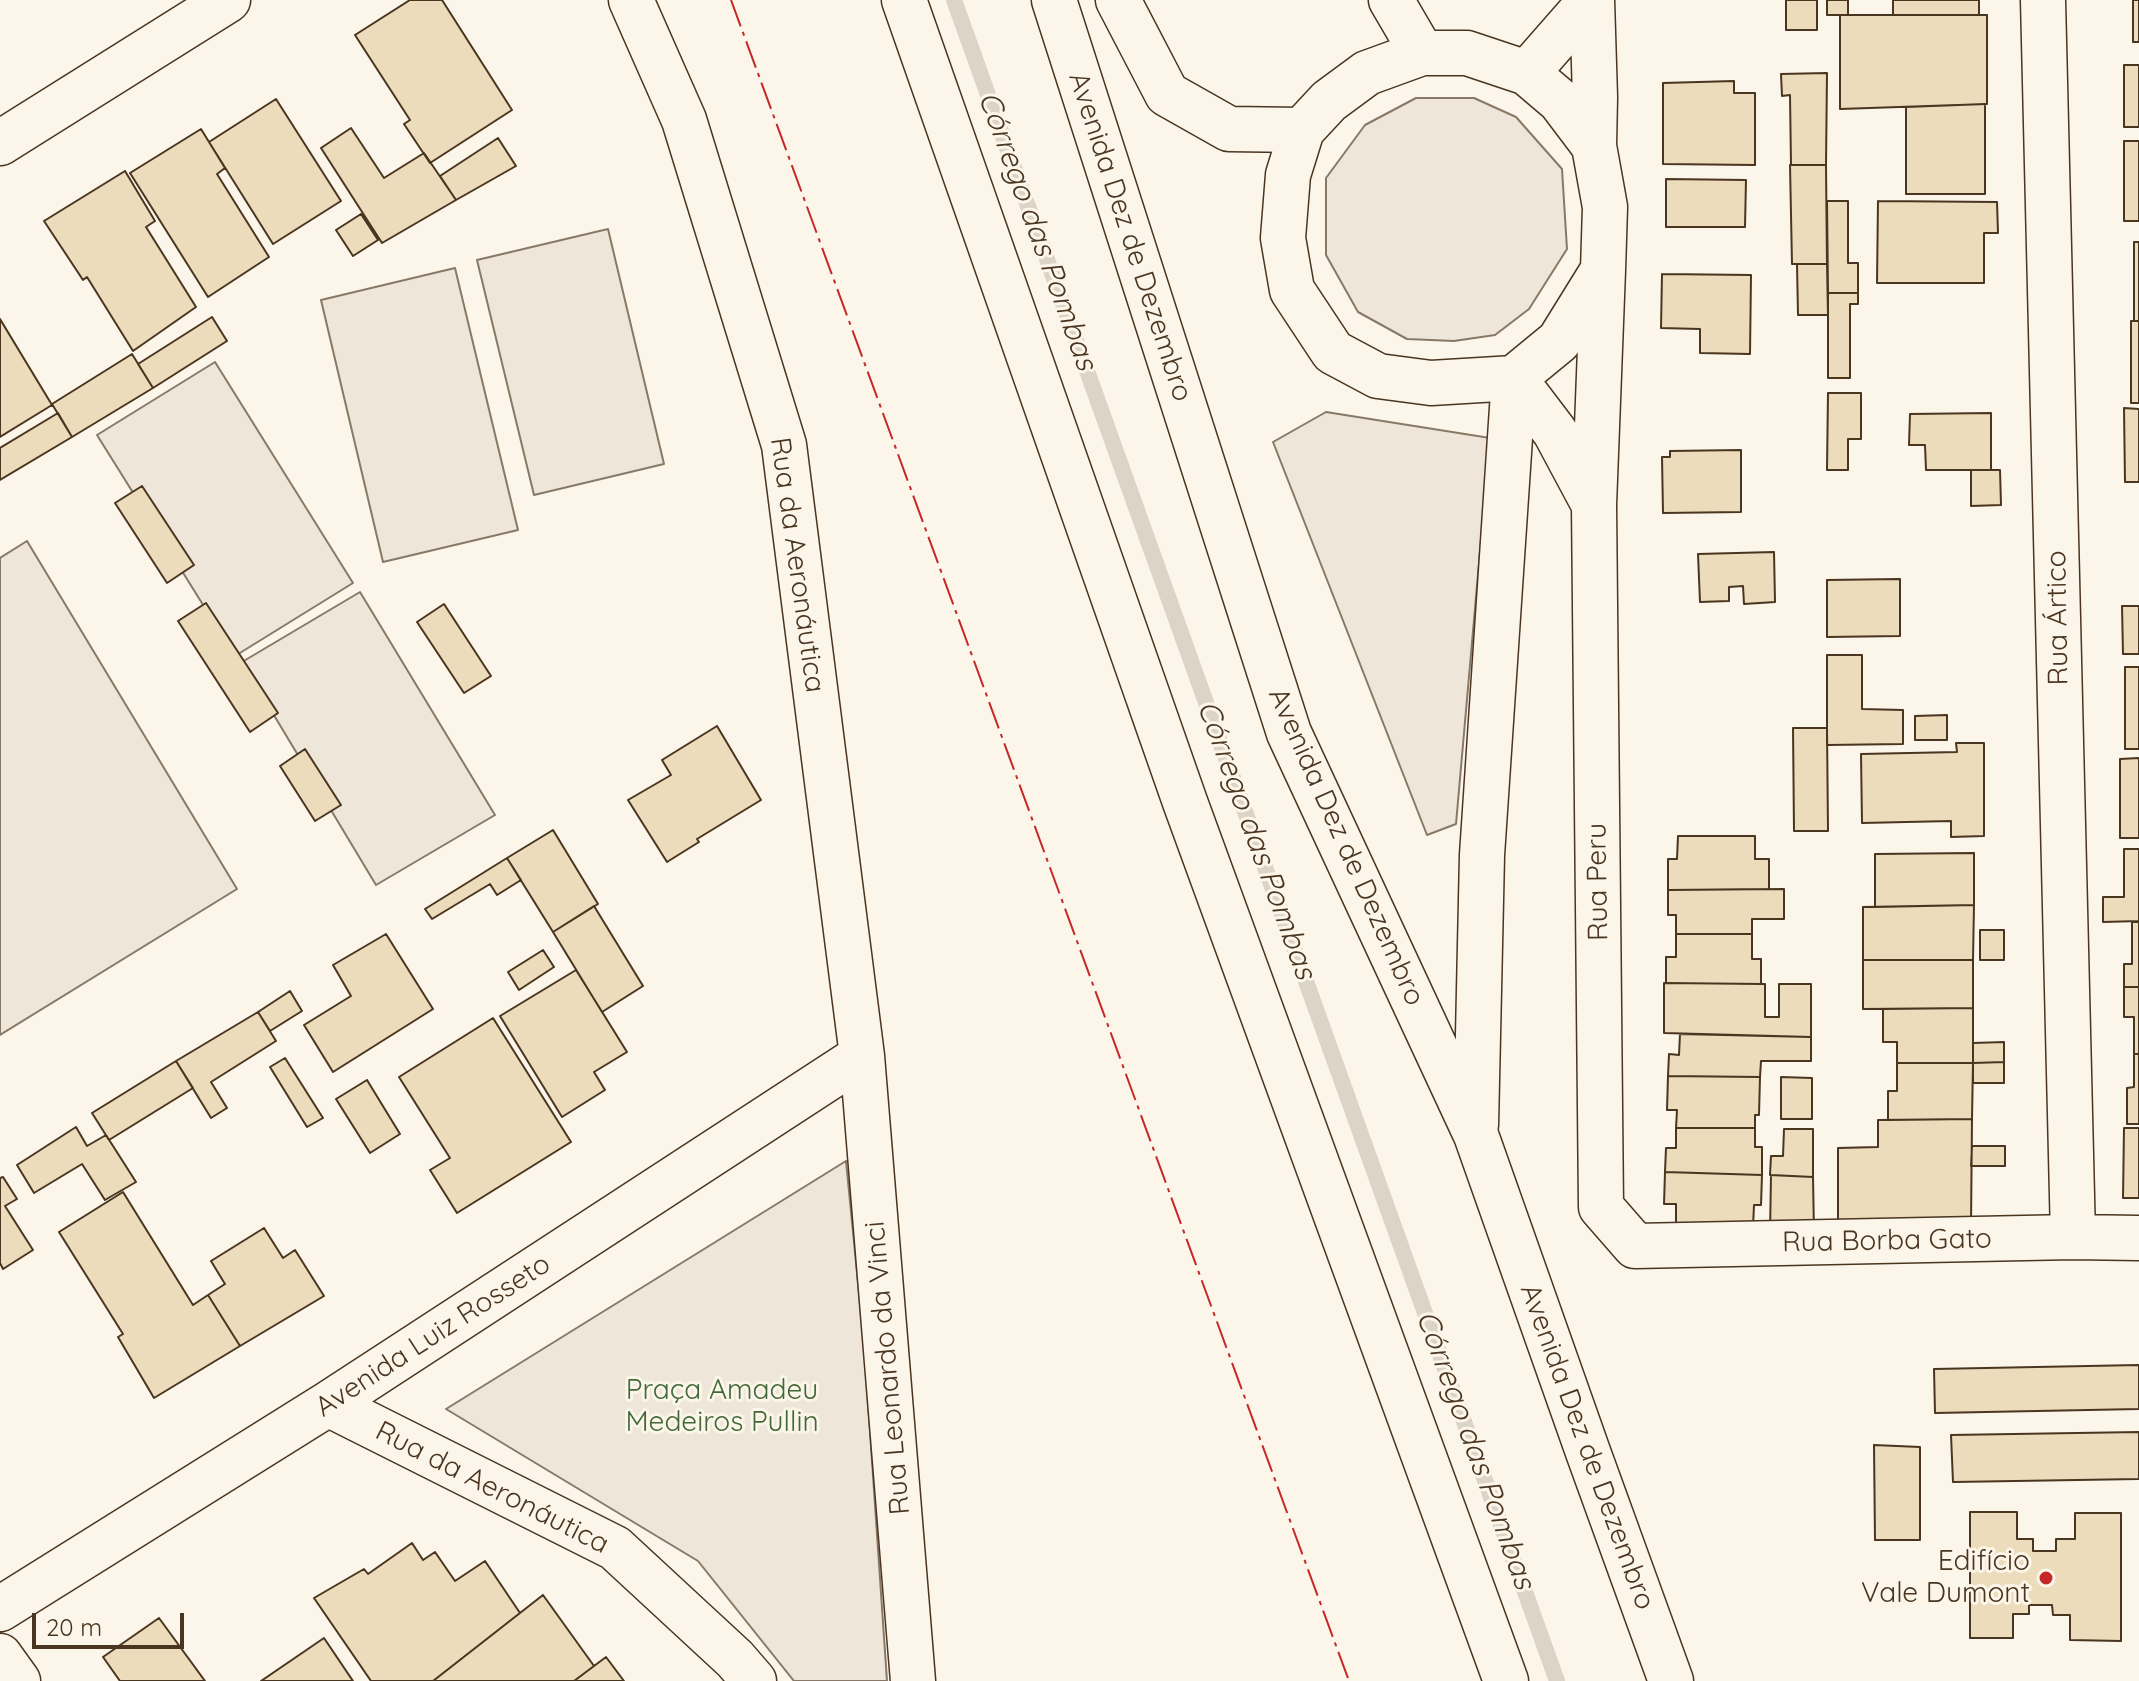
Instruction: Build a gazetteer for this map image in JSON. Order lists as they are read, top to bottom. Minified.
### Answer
{"streets":{"main road":["Avenida Dez de Dezembro","Rua da Aeronáutica","Rua Ártico","Rua Peru","Rua Borba Gato","Avenida Luiz Rosseto","Rua Leonardo da Vinci"]},"crossings":[["Rua da Aeronáutica","Avenida Luiz Rosseto"],["Rua da Aeronáutica","Rua Leonardo da Vinci"],["Rua Ártico","Rua Borba Gato"],["Rua Peru","Rua Borba Gato"],["Avenida Luiz Rosseto","Rua Leonardo da Vinci"]],"water":["Córrego das Pombas"],"parks":["Praça Amadeu Medeiros Pullin"],"places":["Edifício Vale Dumont"],"scale_bar":"20 m"}
